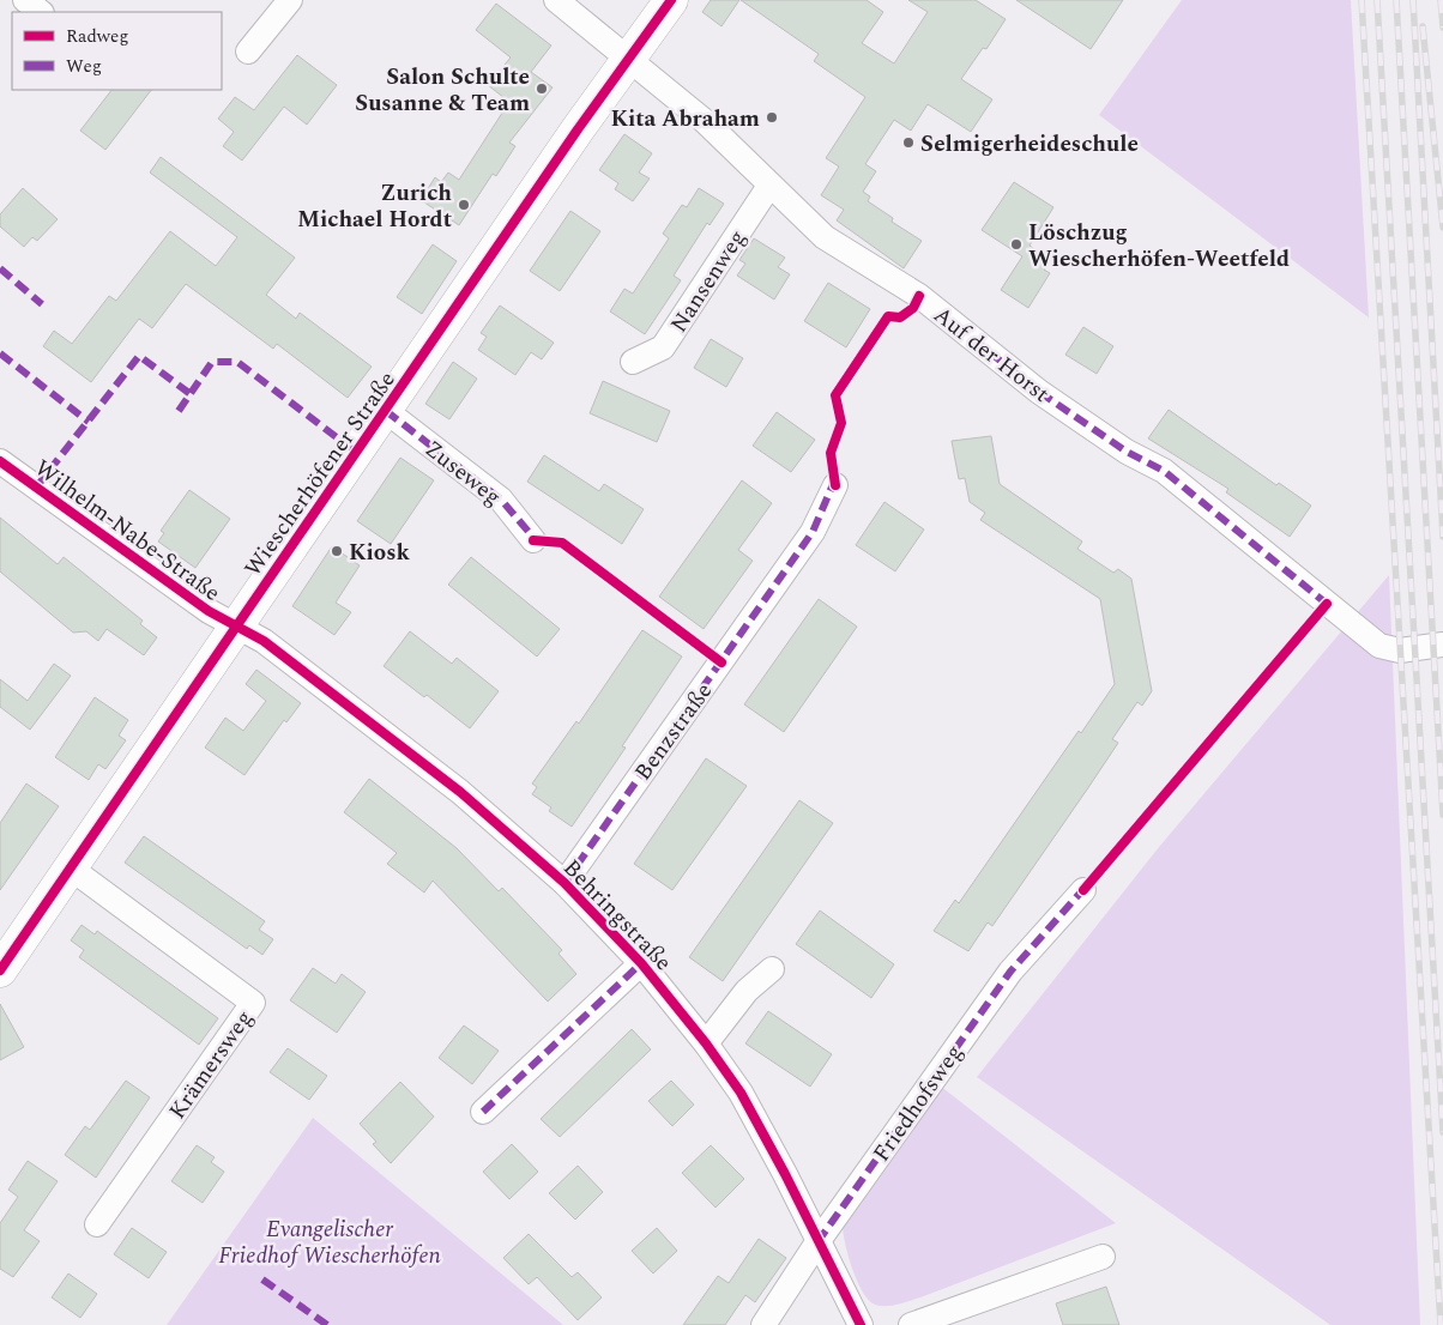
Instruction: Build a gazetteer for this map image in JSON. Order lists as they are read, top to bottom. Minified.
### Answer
{"streets":{"street":["Nansenweg","Auf der Horst","Zuseweg","Wiescherhöfener Straße","Wilhelm-Nabe-Straße","Benzstraße","Behringstraße","Krämersweg","Friedhofsweg"]},"crossings":[["Nansenweg","Auf der Horst"],["Auf der Horst","Wiescherhöfener Straße"],["Zuseweg","Wiescherhöfener Straße"],["Wiescherhöfener Straße","Wilhelm-Nabe-Straße"],["Wiescherhöfener Straße","Behringstraße"],["Wiescherhöfener Straße","Krämersweg"],["Wilhelm-Nabe-Straße","Behringstraße"],["Benzstraße","Behringstraße"],["Behringstraße","Friedhofsweg"]],"parks":["Evangelischer Friedhof Wiescherhöfen"],"places":["Salon Schulte Susanne & Team","Kita Abraham","Selmigerheideschule","Zurich Michael Hordt","Löschzug Wiescherhöfen-Weetfeld","Kiosk"],"legend":["Radweg","Weg"]}
